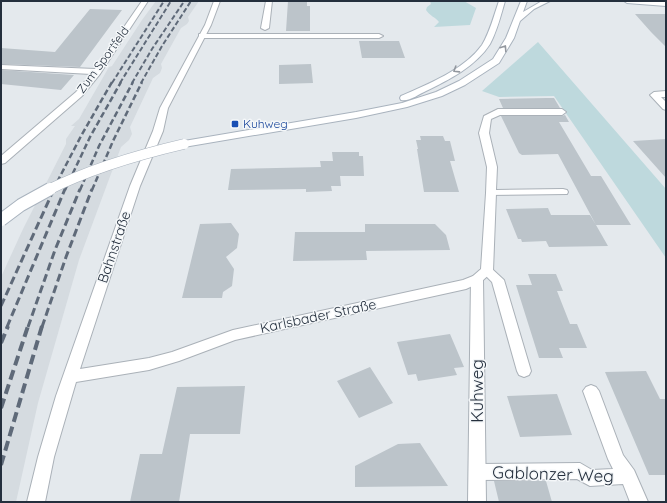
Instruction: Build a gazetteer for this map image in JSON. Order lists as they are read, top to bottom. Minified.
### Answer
{"streets":{"street":["Zum Sportfeld","Bahnstraße","Karlsbader Straße","Kuhweg","Gablonzer Weg"]},"crossings":[["Bahnstraße","Karlsbader Straße"],["Karlsbader Straße","Kuhweg"],["Kuhweg","Gablonzer Weg"]],"places":{"transit":["Kuhweg"]}}
